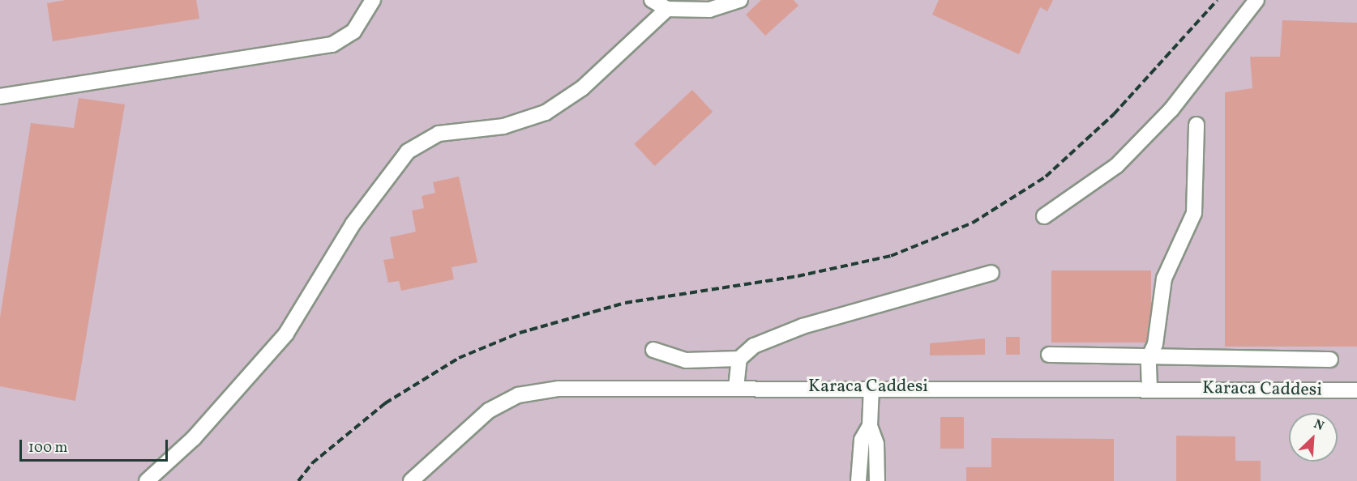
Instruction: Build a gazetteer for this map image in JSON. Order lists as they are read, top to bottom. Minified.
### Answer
{"streets":{"street":["Karaca Caddesi"]},"scale_bar":"100 m","north":"top right"}
